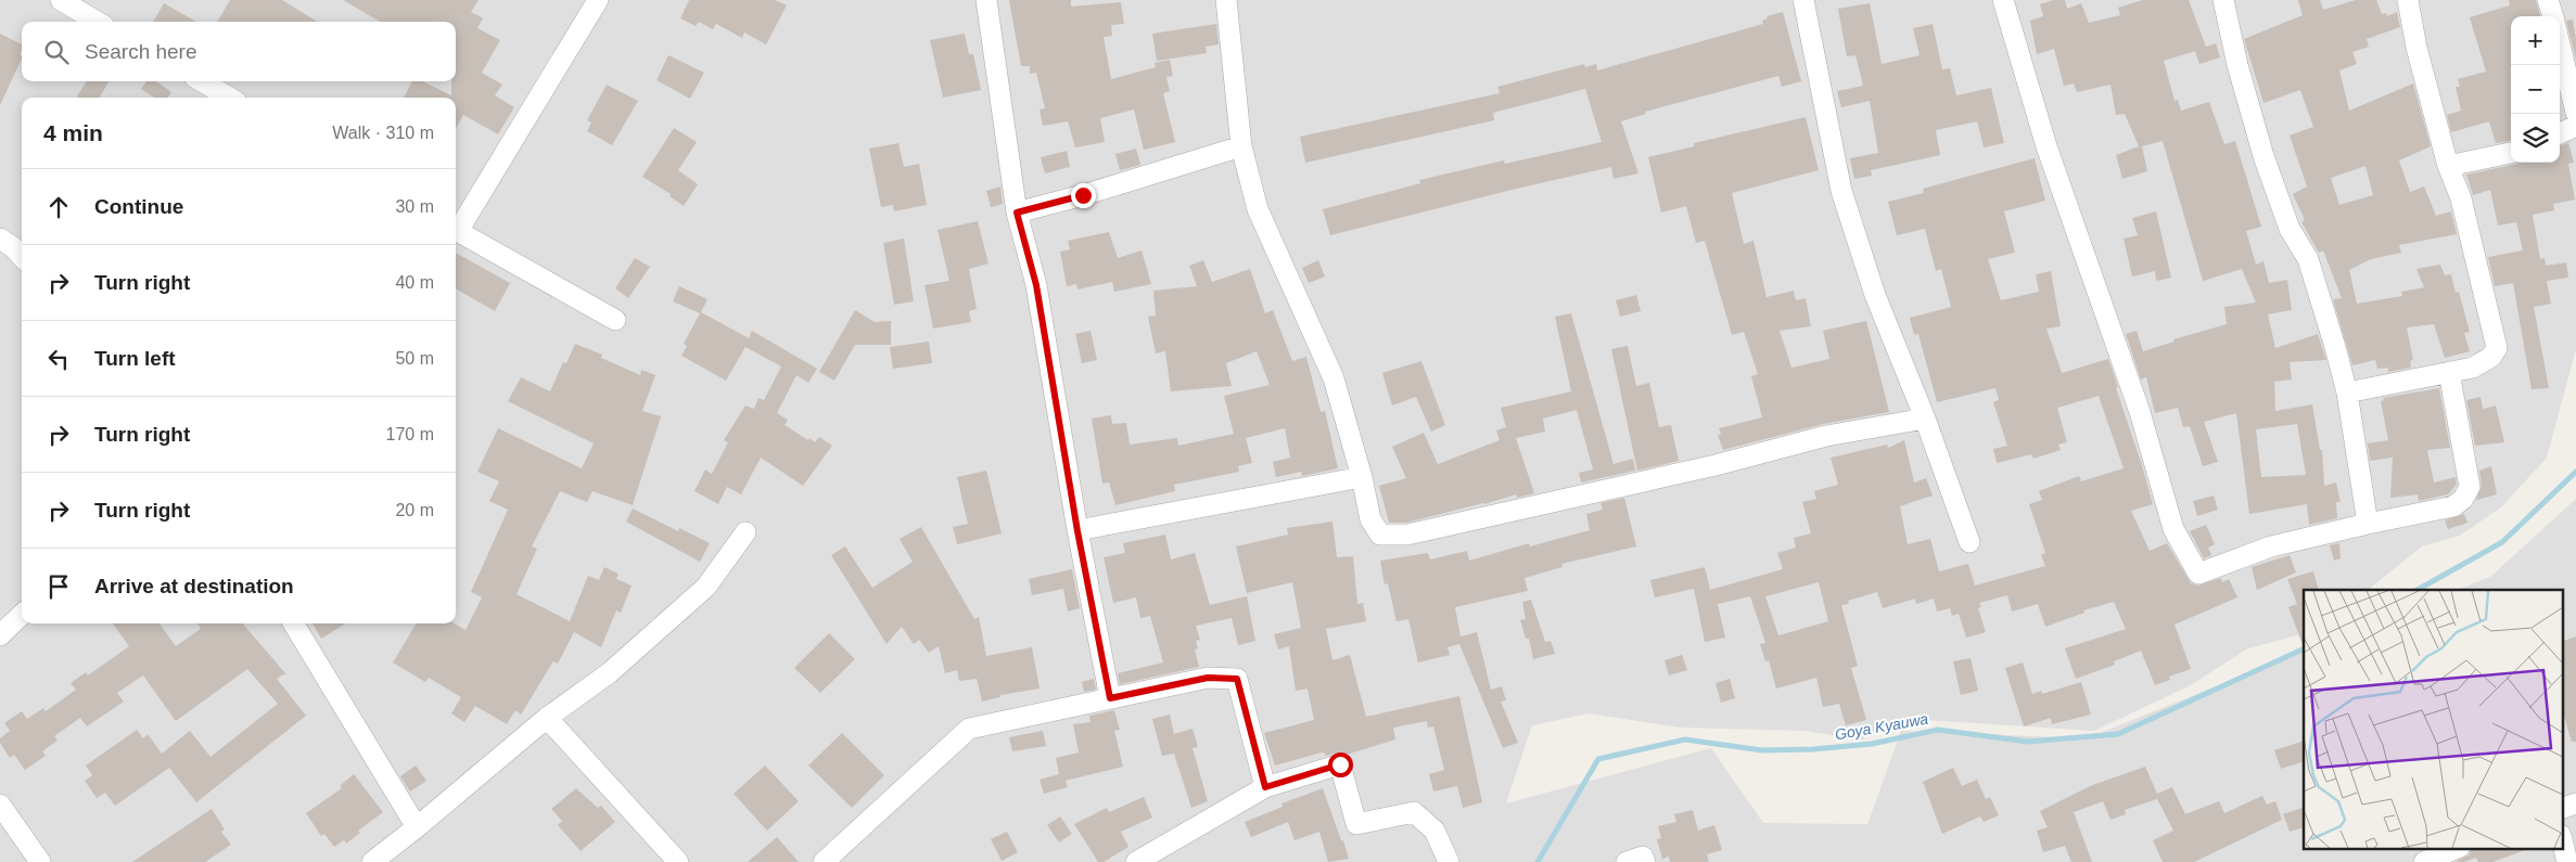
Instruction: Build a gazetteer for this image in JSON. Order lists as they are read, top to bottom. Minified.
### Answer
{"water":["Goya Kyauwa"],"page":{"map_buttons":["+","−"],"search":"Search here","heading":["4 min","Walk · 310 m"],"list":[["Continue","30 m"],["Turn right","40 m"],["Turn left","50 m"],["Turn right","170 m"],["Turn right","20 m"],"Arrive at destination"]}}
